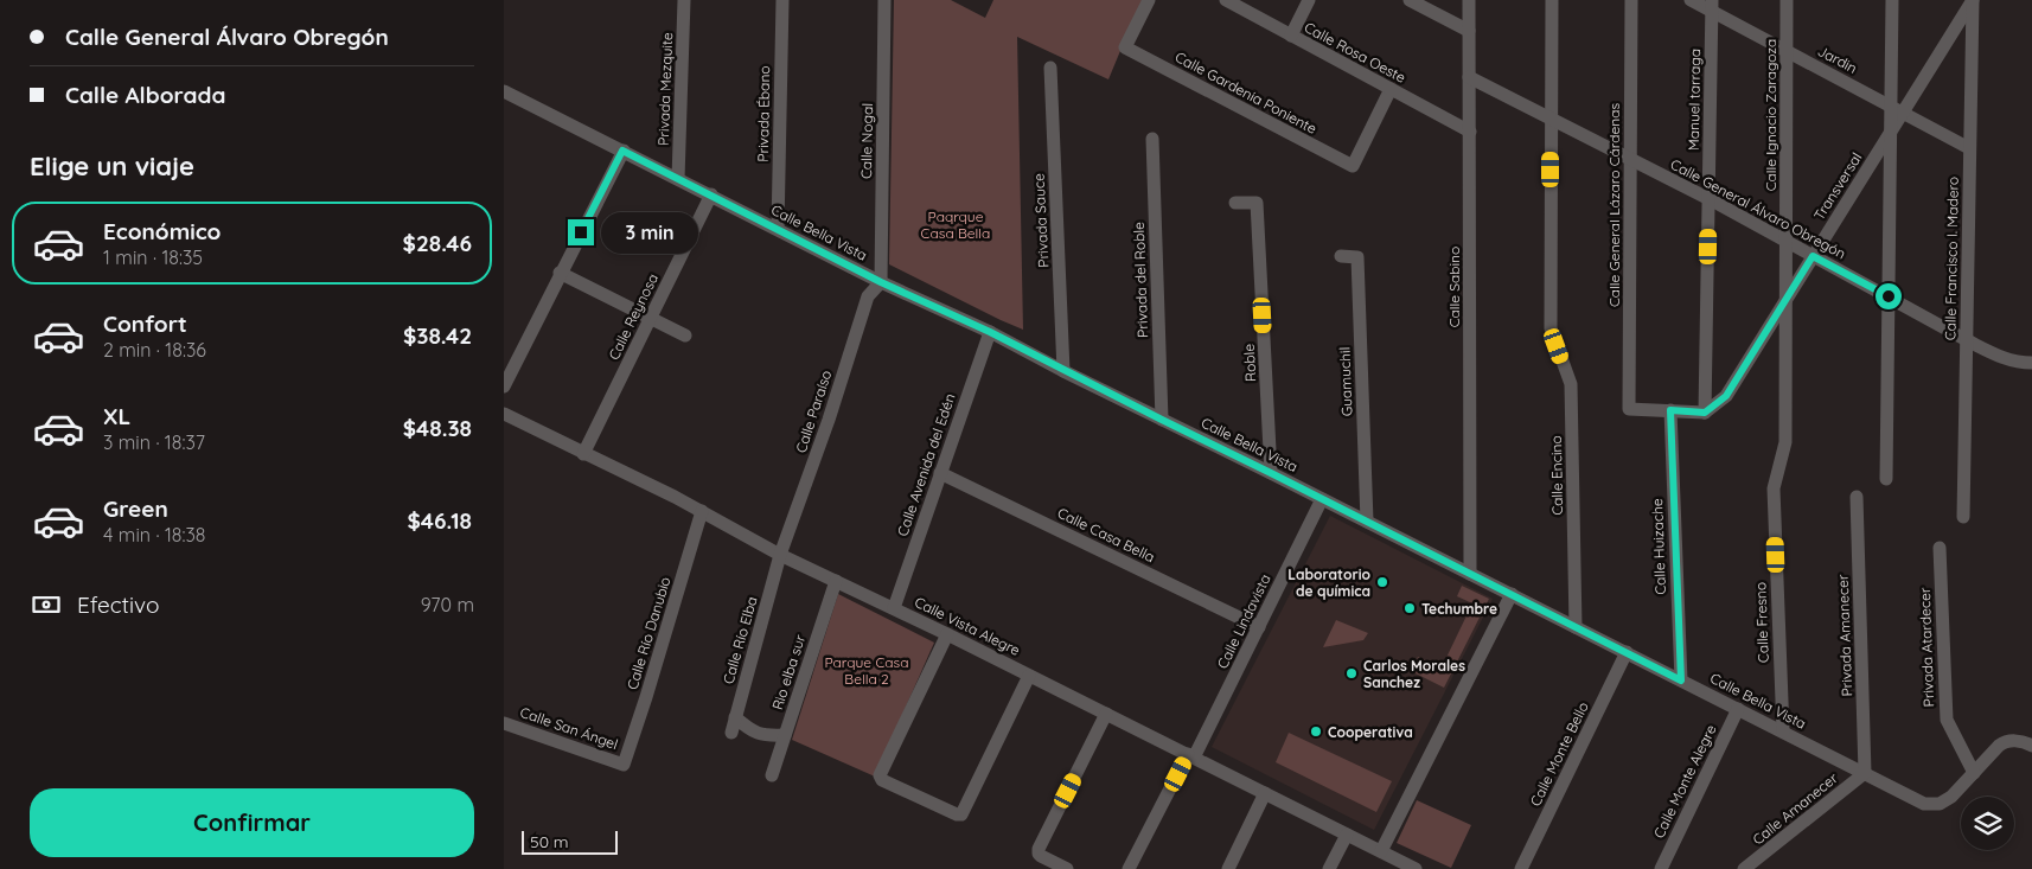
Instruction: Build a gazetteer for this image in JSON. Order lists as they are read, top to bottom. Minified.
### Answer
{"streets":{"street":["Calle Rosa Oeste","Jardin","Privada Mezquite","Calle Gardenia Poniente","Manuel tarraga","Privada Ébano","Calle Ignacio Zaragoza","Calle Nogal","Transversal","Calle General Lázaro Cárdenas","Calle General Álvaro Obregón","Privada Sauce","Calle Bella Vista","Calle Francisco I. Madero","Privada del Roble","Calle Sabino","Calle Reynosa","Roble","Guamuchil","Calle Paraíso","Calle Avenida del Edén","Calle Encino","Calle Casa Bella","Calle Huizache","Calle Lindavista","Calle Fresno","Calle Vista Alegre","Calle Río Danubio","Privada Amanecer","Calle Río Elba","Privada Atardecer","Rio elba sur","Calle San Ángel","Calle Monte Bello","Calle Monte Alegre","Calle Amanecer"]},"crossings":[["Calle Rosa Oeste","Calle Gardenia Poniente"],["Calle Rosa Oeste","Calle Sabino"],["Jardin","Manuel tarraga"],["Jardin","Calle Ignacio Zaragoza"],["Jardin","Calle Francisco I. Madero"],["Privada Mezquite","Calle Bella Vista"],["Manuel tarraga","Transversal"],["Manuel tarraga","Calle General Álvaro Obregón"],["Privada Ébano","Calle Bella Vista"],["Calle Ignacio Zaragoza","Transversal"],["Calle Ignacio Zaragoza","Calle General Álvaro Obregón"],["Calle Ignacio Zaragoza","Calle Fresno"],["Calle Nogal","Calle Bella Vista"],["Calle Nogal","Calle Paraíso"],["Transversal","Calle General Álvaro Obregón"],["Calle General Lázaro Cárdenas","Calle General Álvaro Obregón"],["Calle General Lázaro Cárdenas","Calle Huizache"],["Calle General Álvaro Obregón","Calle Francisco I. Madero"],["Calle General Álvaro Obregón","Calle Sabino"],["Calle General Álvaro Obregón","Calle Encino"],["Privada Sauce","Calle Bella Vista"],["Calle Bella Vista","Privada del Roble"],["Calle Bella Vista","Calle Sabino"],["Calle Bella Vista","Calle Reynosa"],["Calle Bella Vista","Roble"],["Calle Bella Vista","Guamuchil"],["Calle Bella Vista","Calle Paraíso"],["Calle Bella Vista","Calle Avenida del Edén"],["Calle Bella Vista","Calle Encino"],["Calle Bella Vista","Calle Huizache"],["Calle Bella Vista","Calle Lindavista"],["Calle Bella Vista","Calle Fresno"],["Calle Bella Vista","Privada Amanecer"],["Calle Bella Vista","Privada Atardecer"],["Calle Bella Vista","Calle Monte Bello"],["Calle Bella Vista","Calle Monte Alegre"],["Calle Bella Vista","Calle Amanecer"],["Calle Reynosa","Calle Vista Alegre"],["Calle Paraíso","Calle Vista Alegre"],["Calle Paraíso","Calle Río Elba"],["Calle Avenida del Edén","Calle Casa Bella"],["Calle Avenida del Edén","Calle Vista Alegre"],["Calle Casa Bella","Calle Lindavista"],["Calle Lindavista","Calle Vista Alegre"],["Calle Vista Alegre","Calle Río Danubio"],["Calle Vista Alegre","Calle Río Elba"],["Calle Vista Alegre","Rio elba sur"],["Calle Río Danubio","Calle San Ángel"],["Privada Amanecer","Calle Amanecer"]],"parks":["Paqrque Casa Bella","Parque Casa Bella 2"],"places":["Laboratorio de química","Techumbre","Carlos Morales Sanchez","Cooperativa"],"scale_bar":"50 m","page":{"banner":["Calle General Álvaro Obregón","Calle Alborada"],"heading":"Elige un viaje","list":[{"name":"Económico","note":"1 min · 18:35","value":"$28.46"},{"name":"Confort","note":"2 min · 18:36","value":"$38.42"},{"name":"XL","note":"3 min · 18:37","value":"$48.38"},{"name":"Green","note":"4 min · 18:38","value":"$46.18"}],"bubble":"3 min","pay":["Efectivo","970 m"],"buttons":"Confirmar","scale":"50 m"}}
